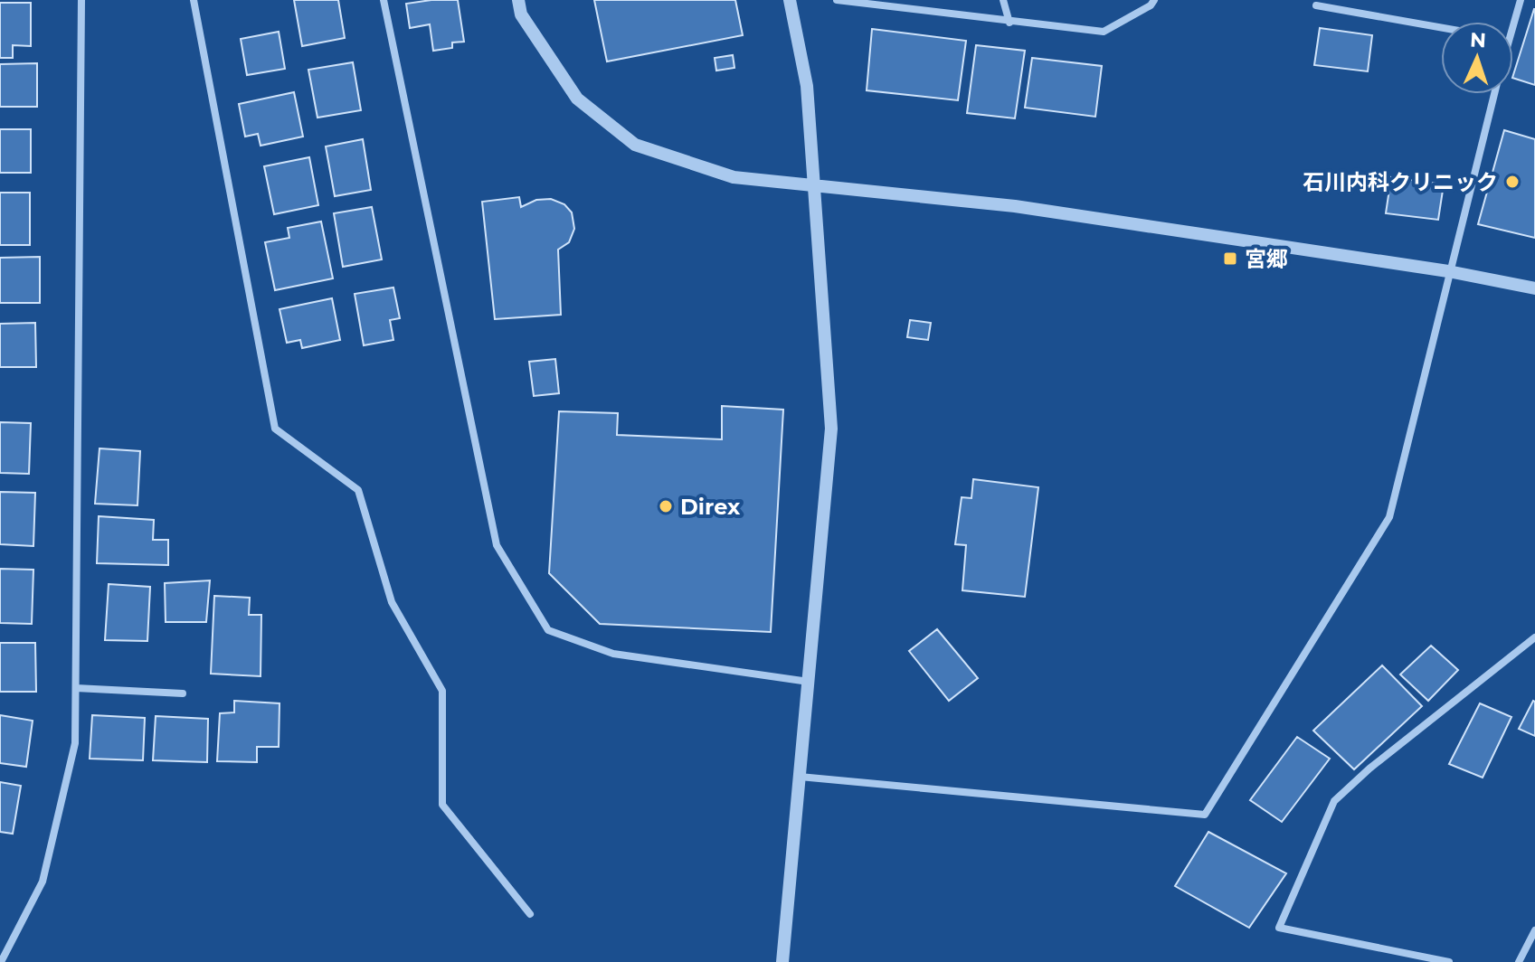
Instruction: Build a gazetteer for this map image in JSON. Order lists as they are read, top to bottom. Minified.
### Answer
{"places":{"other":["石川内科クリニック","Direx"],"transit":["宮郷"]},"north":"top"}
